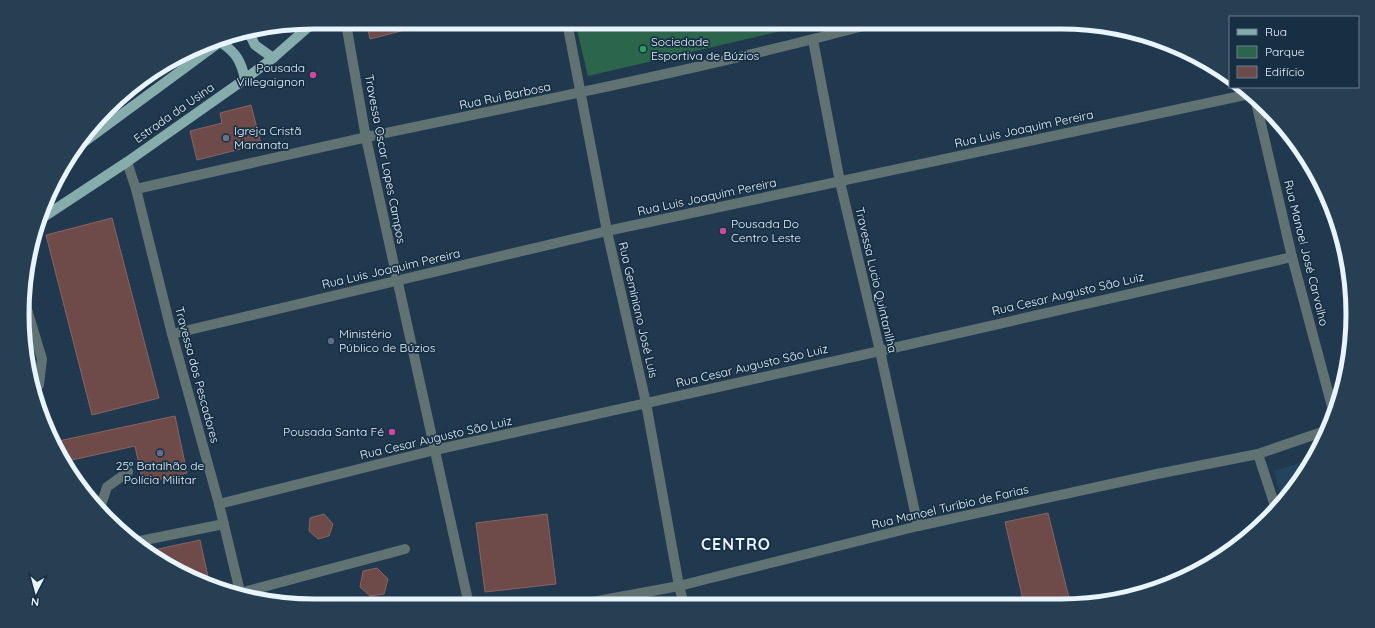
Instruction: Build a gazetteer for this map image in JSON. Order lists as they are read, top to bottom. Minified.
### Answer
{"streets":{"main road":["Estrada da Usina"],"street":["Rua Rui Barbosa","Rua Luis Joaquim Pereira","Travessa Oscar Lopes Campos","Rua Manoel José Carvalho","Travessa Lucio Quintanilha","Rua Cesar Augusto São Luiz","Rua Geminiano José Luis","Travessa dos Pescadores","Rua Manoel Turibio de Farias"]},"crossings":[["Rua Rui Barbosa","Travessa Oscar Lopes Campos"],["Rua Rui Barbosa","Travessa Lucio Quintanilha"],["Rua Rui Barbosa","Rua Geminiano José Luis"],["Rua Rui Barbosa","Travessa dos Pescadores"],["Estrada da Usina","Travessa dos Pescadores"],["Rua Luis Joaquim Pereira","Travessa Oscar Lopes Campos"],["Rua Luis Joaquim Pereira","Travessa Lucio Quintanilha"],["Rua Luis Joaquim Pereira","Rua Geminiano José Luis"],["Rua Luis Joaquim Pereira","Travessa dos Pescadores"],["Travessa Oscar Lopes Campos","Rua Cesar Augusto São Luiz"],["Rua Manoel José Carvalho","Rua Cesar Augusto São Luiz"],["Travessa Lucio Quintanilha","Rua Cesar Augusto São Luiz"],["Travessa Lucio Quintanilha","Rua Manoel Turibio de Farias"],["Rua Cesar Augusto São Luiz","Rua Geminiano José Luis"],["Rua Cesar Augusto São Luiz","Travessa dos Pescadores"],["Rua Geminiano José Luis","Rua Manoel Turibio de Farias"]],"districts":["CENTRO"],"places":["Sociedade Esportiva de Búzios","Pousada Villegaignon","Igreja Cristã Maranata","Pousada Do Centro Leste","Ministério Público de Búzios","Pousada Santa Fé","25ª Batalhão de Polícia Militar"],"legend":["Rua","Parque","Edifício"],"north":"bottom"}
